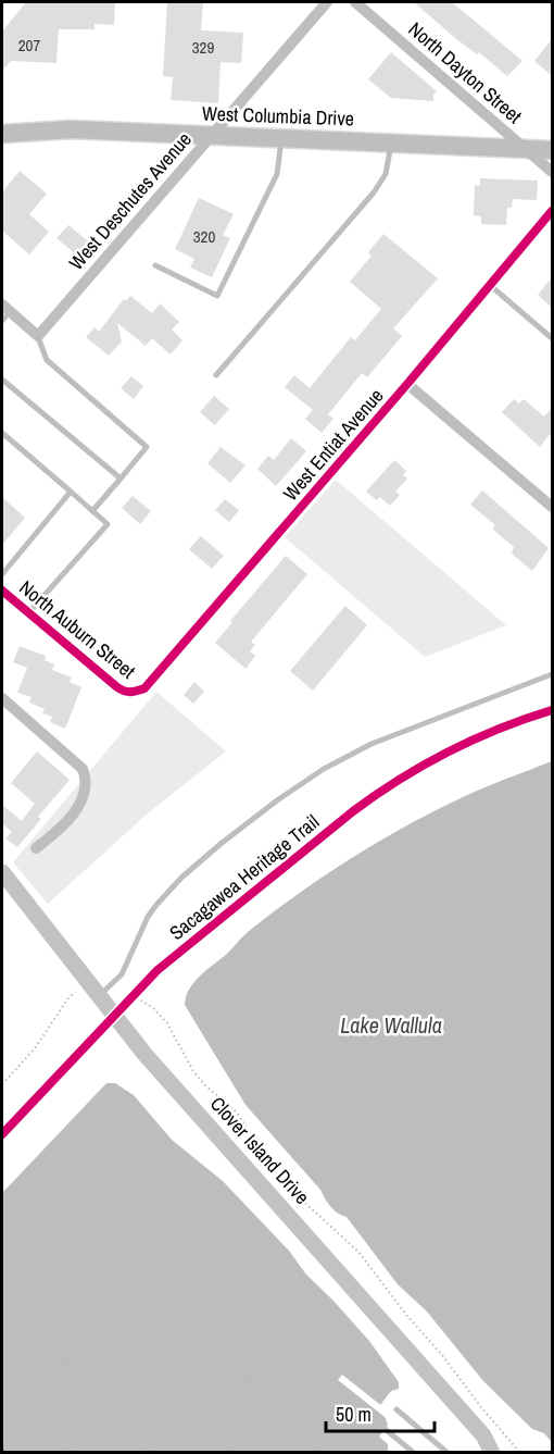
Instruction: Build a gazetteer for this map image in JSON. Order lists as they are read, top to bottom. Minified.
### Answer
{"streets":{"main road":["West Columbia Drive"],"street":["North Dayton Street","West Deschutes Avenue","West Entiat Avenue","North Auburn Street","Clover Island Drive"],"cycle path":["Sacagawea Heritage Trail"]},"crossings":[["North Dayton Street","West Columbia Drive"],["West Columbia Drive","West Deschutes Avenue"],["West Entiat Avenue","North Auburn Street"]],"water":["Lake Wallula"],"house_numbers":["207","329","320"],"scale_bar":"50 m"}
